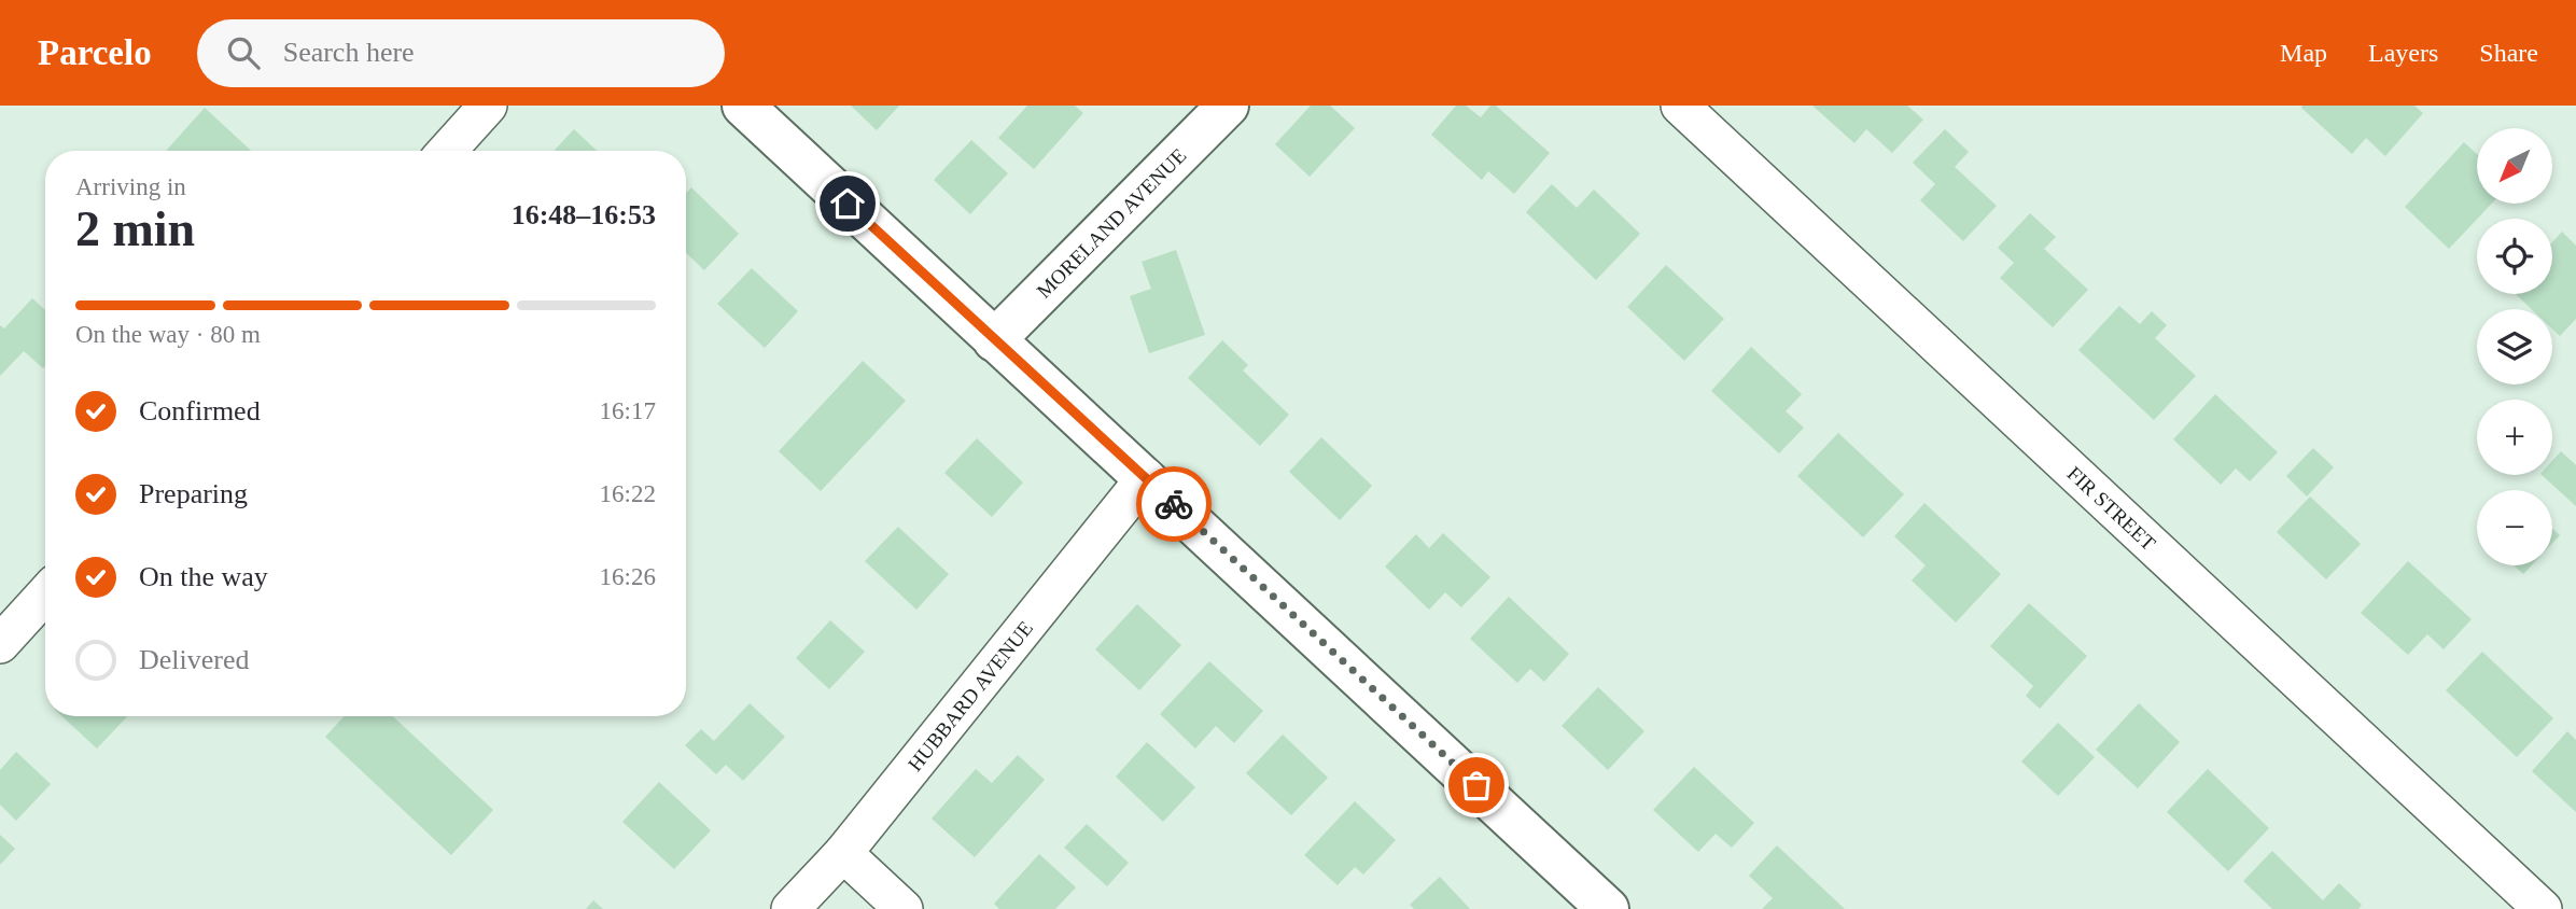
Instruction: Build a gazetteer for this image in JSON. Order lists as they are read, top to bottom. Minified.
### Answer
{"streets":{"street":["MORELAND AVENUE","FIR STREET","HUBBARD AVENUE"]},"north":"bottom left","page":{"header":"Parcelo","search":"Search here","nav":["Map","Layers","Share"],"map_buttons":["+","−"],"heading":["2 min","Arriving in","16:48–16:53"],"bar":"On the way · 80 m","list":[["Confirmed","16:17"],["Preparing","16:22"],["On the way","16:26"],"Delivered"]}}
